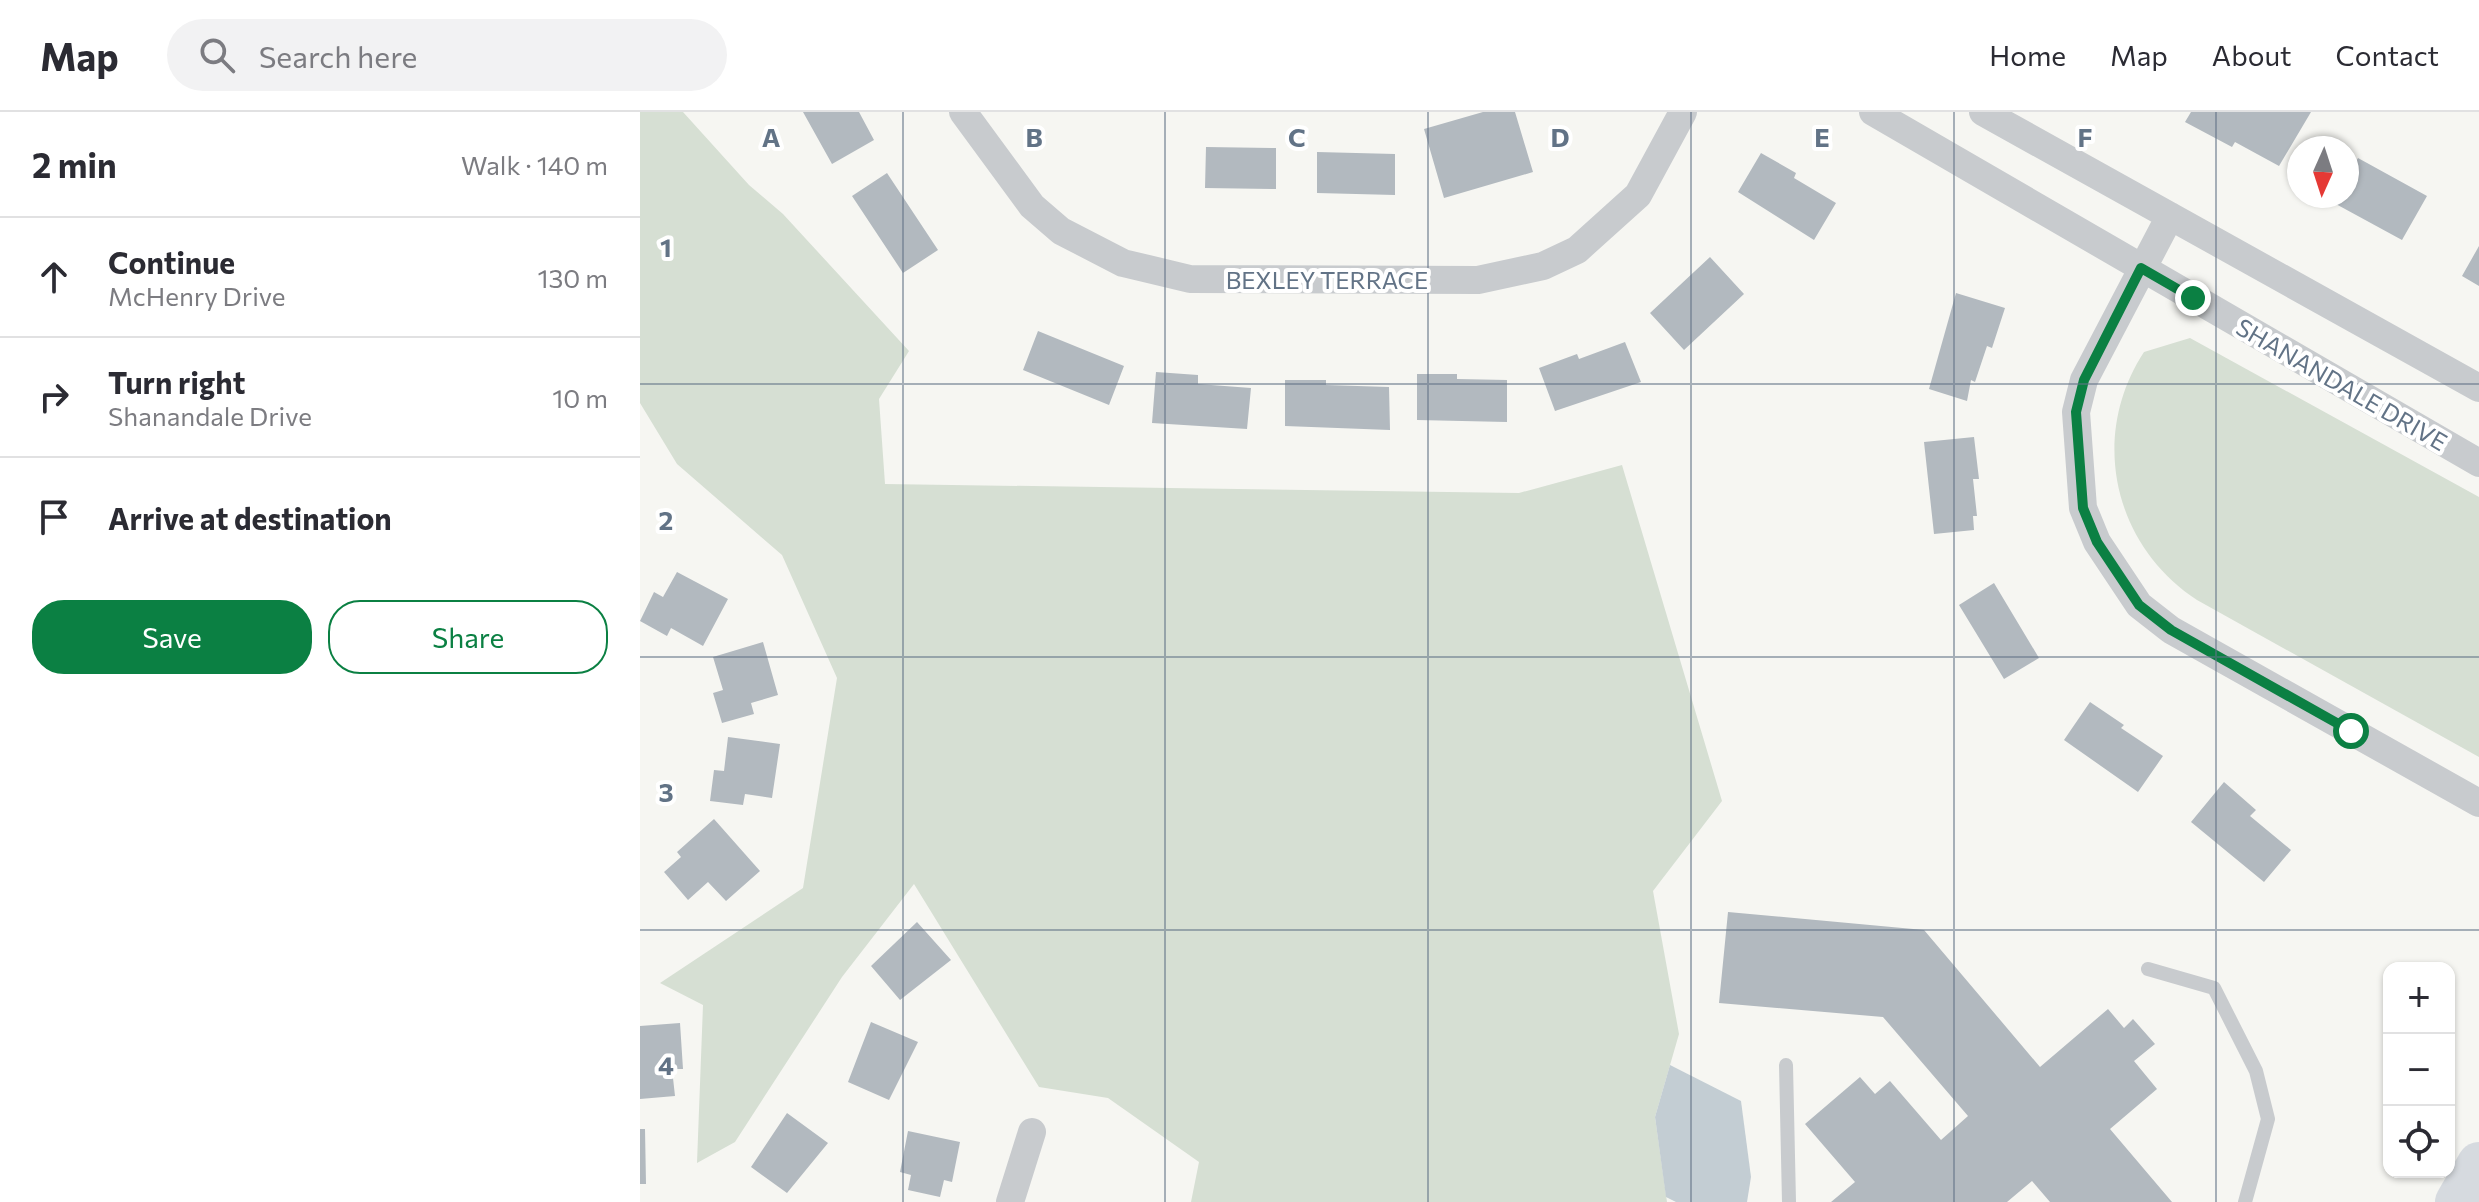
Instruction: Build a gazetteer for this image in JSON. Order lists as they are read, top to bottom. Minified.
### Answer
{"streets":{"street":["BEXLEY TERRACE","SHANANDALE DRIVE"]},"north":"bottom","page":{"header":"Map","search":"Search here","nav":["Home","Map","About","Contact"],"heading":["2 min","Walk · 140 m"],"list":[["Continue","McHenry Drive","130 m"],["Turn right","Shanandale Drive","10 m"],"Arrive at destination"],"buttons":["Save","Share"],"map_buttons":["+","−"]},"grid":{"columns":["A","B","C","D","E","F"],"rows":["1","2","3","4"]}}
